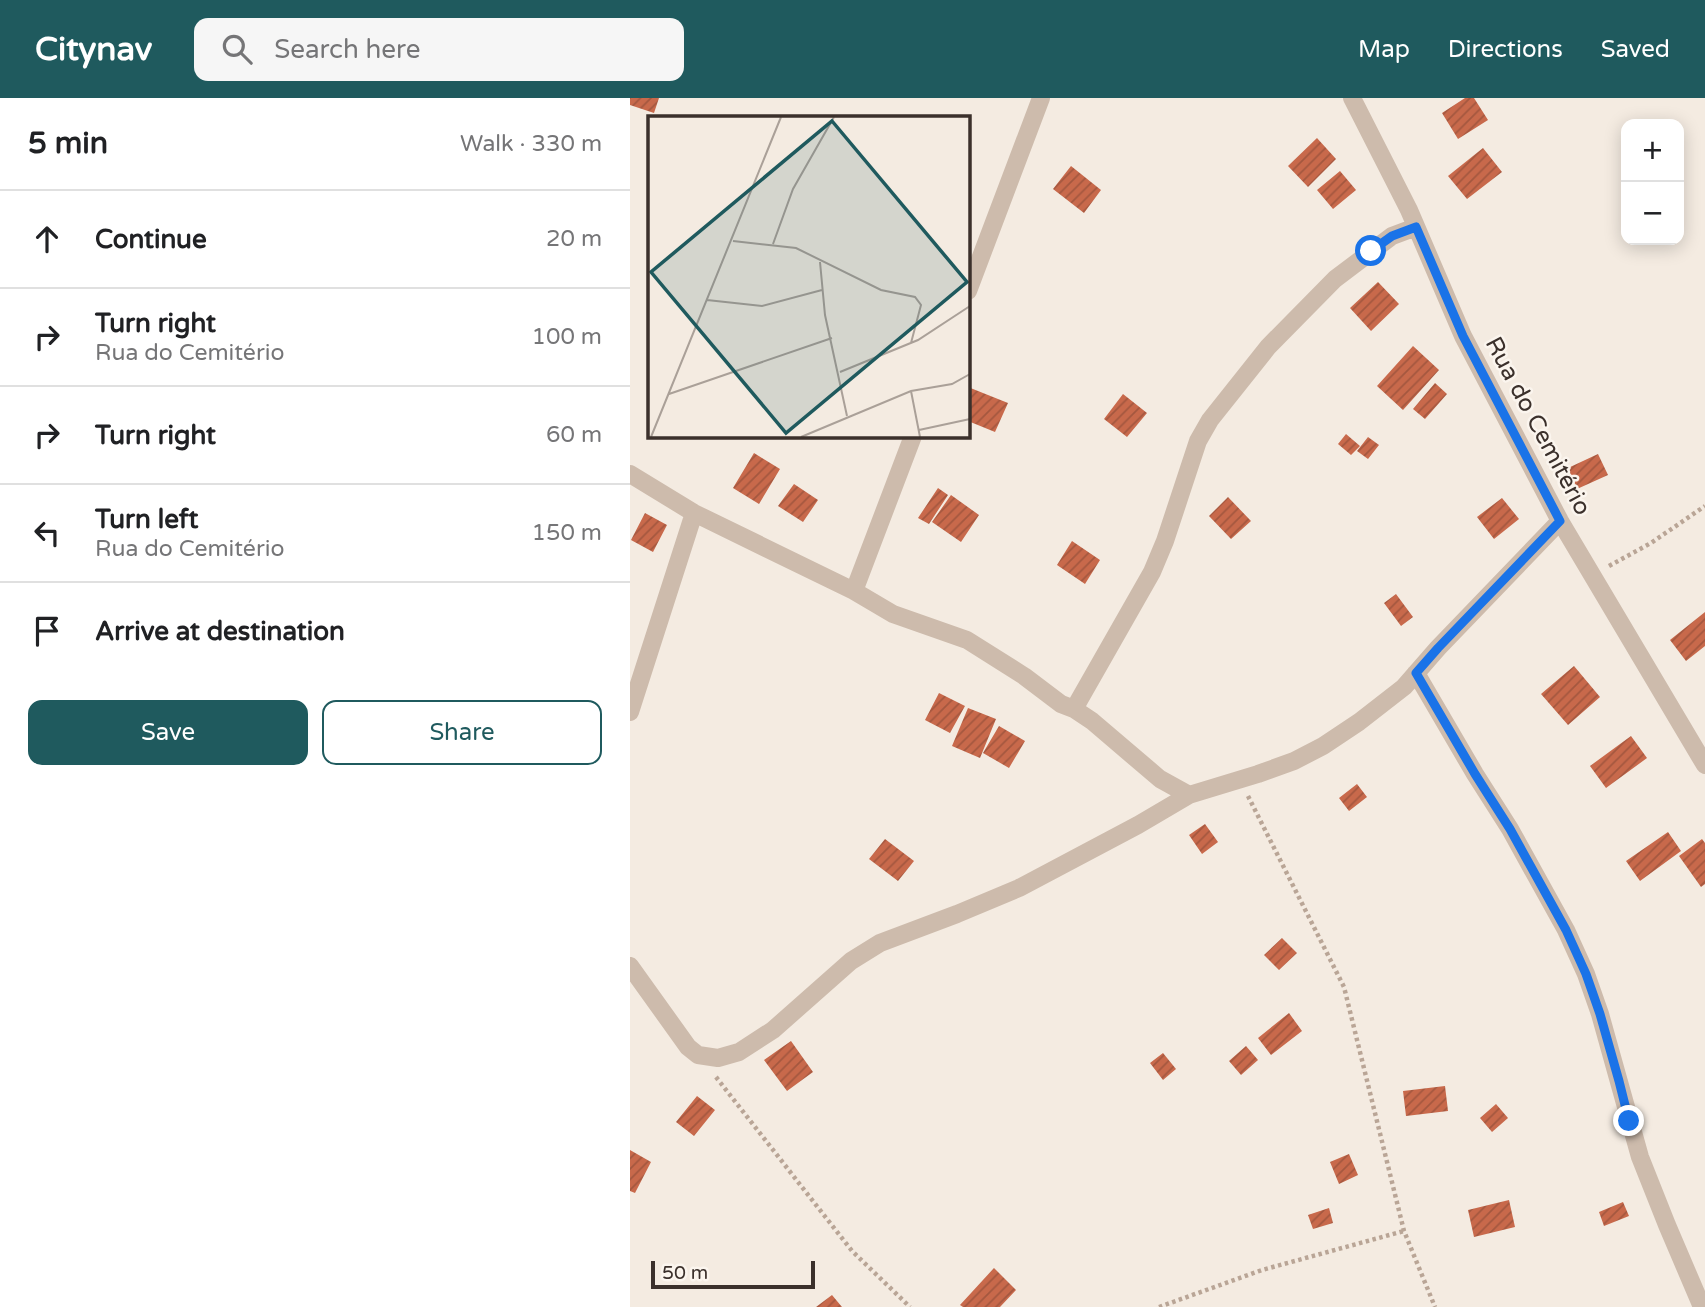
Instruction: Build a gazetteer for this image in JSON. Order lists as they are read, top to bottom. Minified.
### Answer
{"streets":{"street":["Rua do Cemitério"]},"scale_bar":"50 m","page":{"header":"Citynav","search":"Search here","nav":["Map","Directions","Saved"],"heading":["5 min","Walk · 330 m"],"map_buttons":["+","−"],"list":[["Continue","20 m"],["Turn right","Rua do Cemitério","100 m"],["Turn right","60 m"],["Turn left","Rua do Cemitério","150 m"],"Arrive at destination"],"buttons":["Save","Share"],"scale":"50 m"}}
